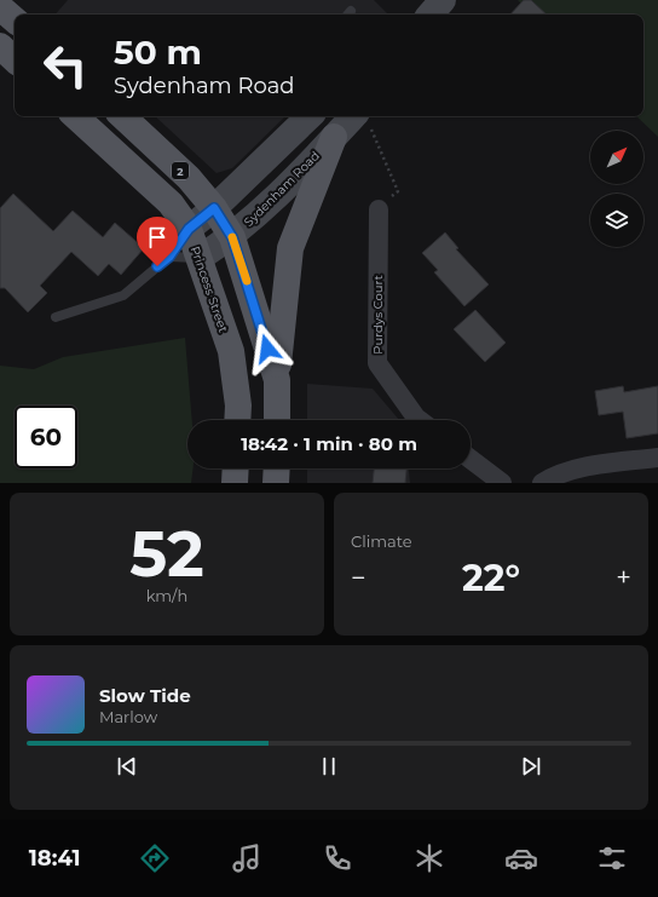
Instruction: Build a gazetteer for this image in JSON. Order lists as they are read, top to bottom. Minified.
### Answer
{"streets":{"main road":["2","Sydenham Road","Princess Street"],"street":["Purdys Court"]},"crossings":[["2","Sydenham Road"],["Sydenham Road","Princess Street"]],"north":"top right","page":{"turn":["50 m","Sydenham Road"],"limit":"60","trip":"18:42 · 1 min · 80 m","tile":[["52","km/h"],"Climate"],"heat":["−","22°","+"],"song":["Slow Tide","Marlow"],"tabs":"18:41"}}
